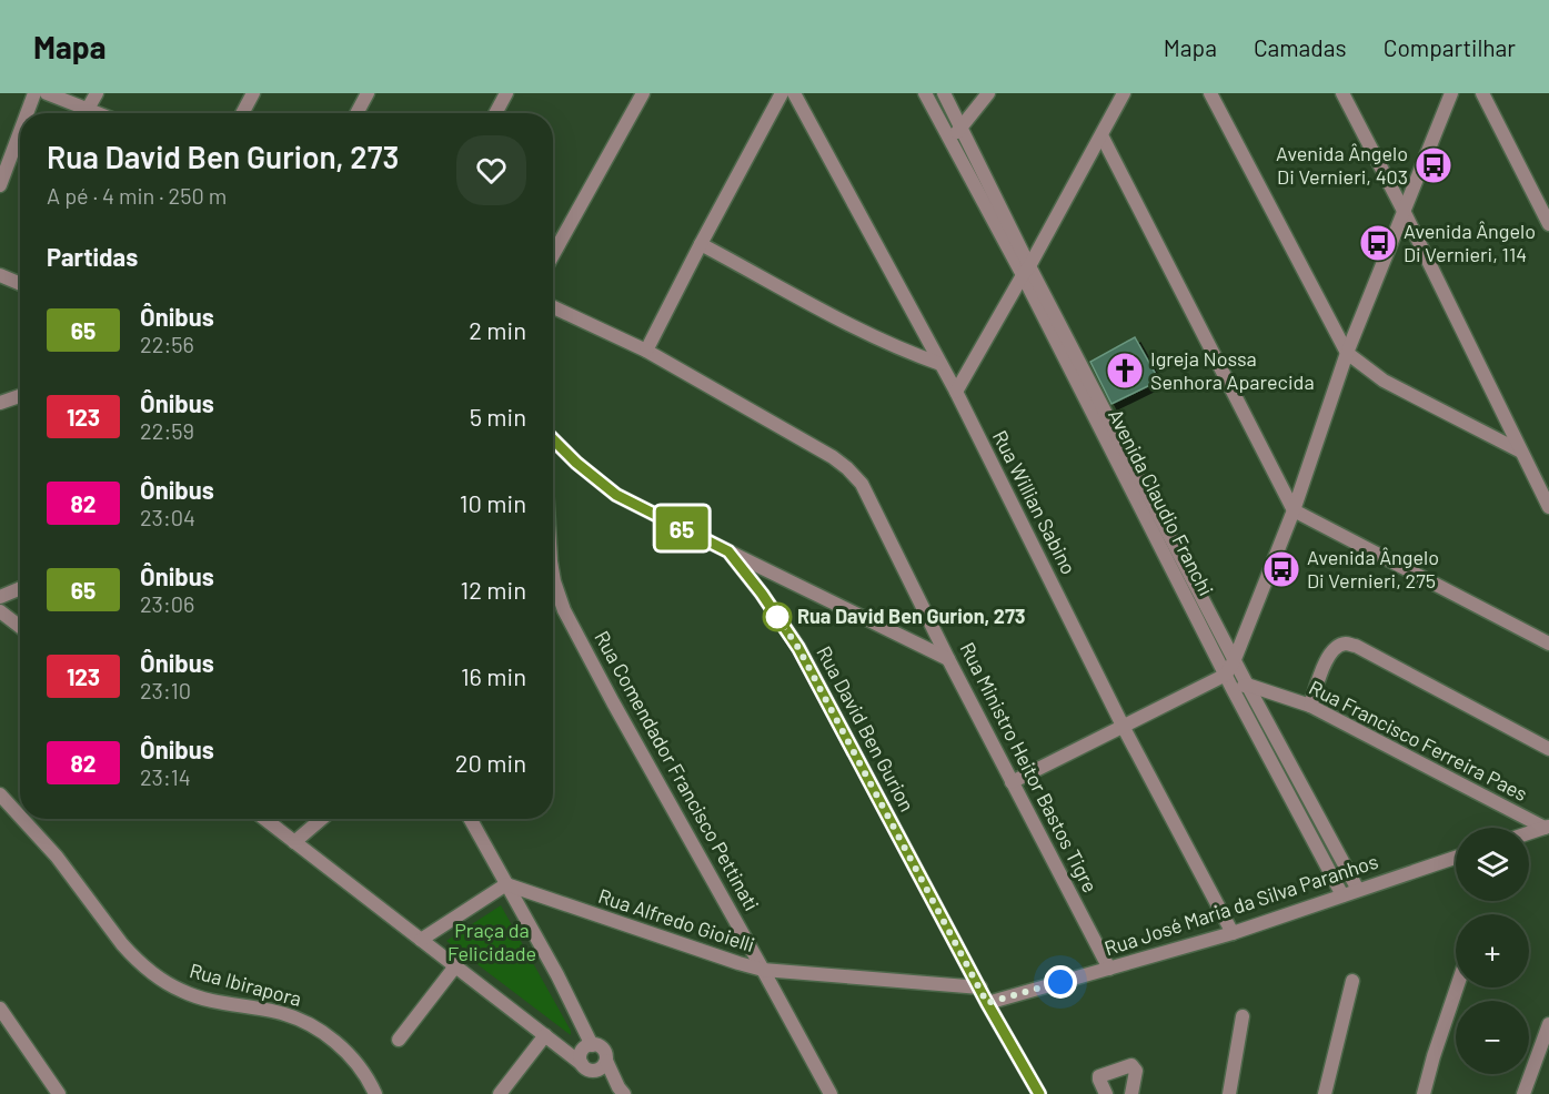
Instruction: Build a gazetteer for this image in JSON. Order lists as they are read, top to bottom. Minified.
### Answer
{"streets":{"street":["Rua Willian Sabino","Avenida Claudio Franchi","Rua David Ben Gurion","Rua Francisco Ferreira Paes","Rua Ministro Heitor Bastos Tigre","Rua Comendador Francisco Pettinati","Rua José Maria da Silva Paranhos","Rua Alfredo Gioielli","Rua Ibirapora"]},"crossings":[["Rua Willian Sabino","Rua José Maria da Silva Paranhos"],["Avenida Claudio Franchi","Rua Francisco Ferreira Paes"],["Avenida Claudio Franchi","Rua José Maria da Silva Paranhos"],["Rua David Ben Gurion","Rua José Maria da Silva Paranhos"],["Rua David Ben Gurion","Rua Alfredo Gioielli"],["Rua Ministro Heitor Bastos Tigre","Rua José Maria da Silva Paranhos"],["Rua Comendador Francisco Pettinati","Rua Alfredo Gioielli"]],"parks":["Praça da Felicidade"],"places":{"bus stop":["Avenida Ângelo Di Vernieri, 403","Avenida Ângelo Di Vernieri, 114","Avenida Ângelo Di Vernieri, 275"],"church":["Igreja Nossa Senhora Aparecida"],"other":["Rua David Ben Gurion, 273"]},"lines":["bus line 65"],"page":{"header":"Mapa","nav":["Mapa","Camadas","Compartilhar"],"on_map":"65","heading":[["Rua David Ben Gurion, 273","A pé · 4 min · 250 m"],"Partidas"],"list":[{"mark":"65","name":"Ônibus","note":"22:56","value":"2 min"},{"mark":"123","name":"Ônibus","note":"22:59","value":"5 min"},{"mark":"82","name":"Ônibus","note":"23:04","value":"10 min"},{"mark":"65","name":"Ônibus","note":"23:06","value":"12 min"},{"mark":"123","name":"Ônibus","note":"23:10","value":"16 min"},{"mark":"82","name":"Ônibus","note":"23:14","value":"20 min"}],"map_buttons":["+","−"]}}
